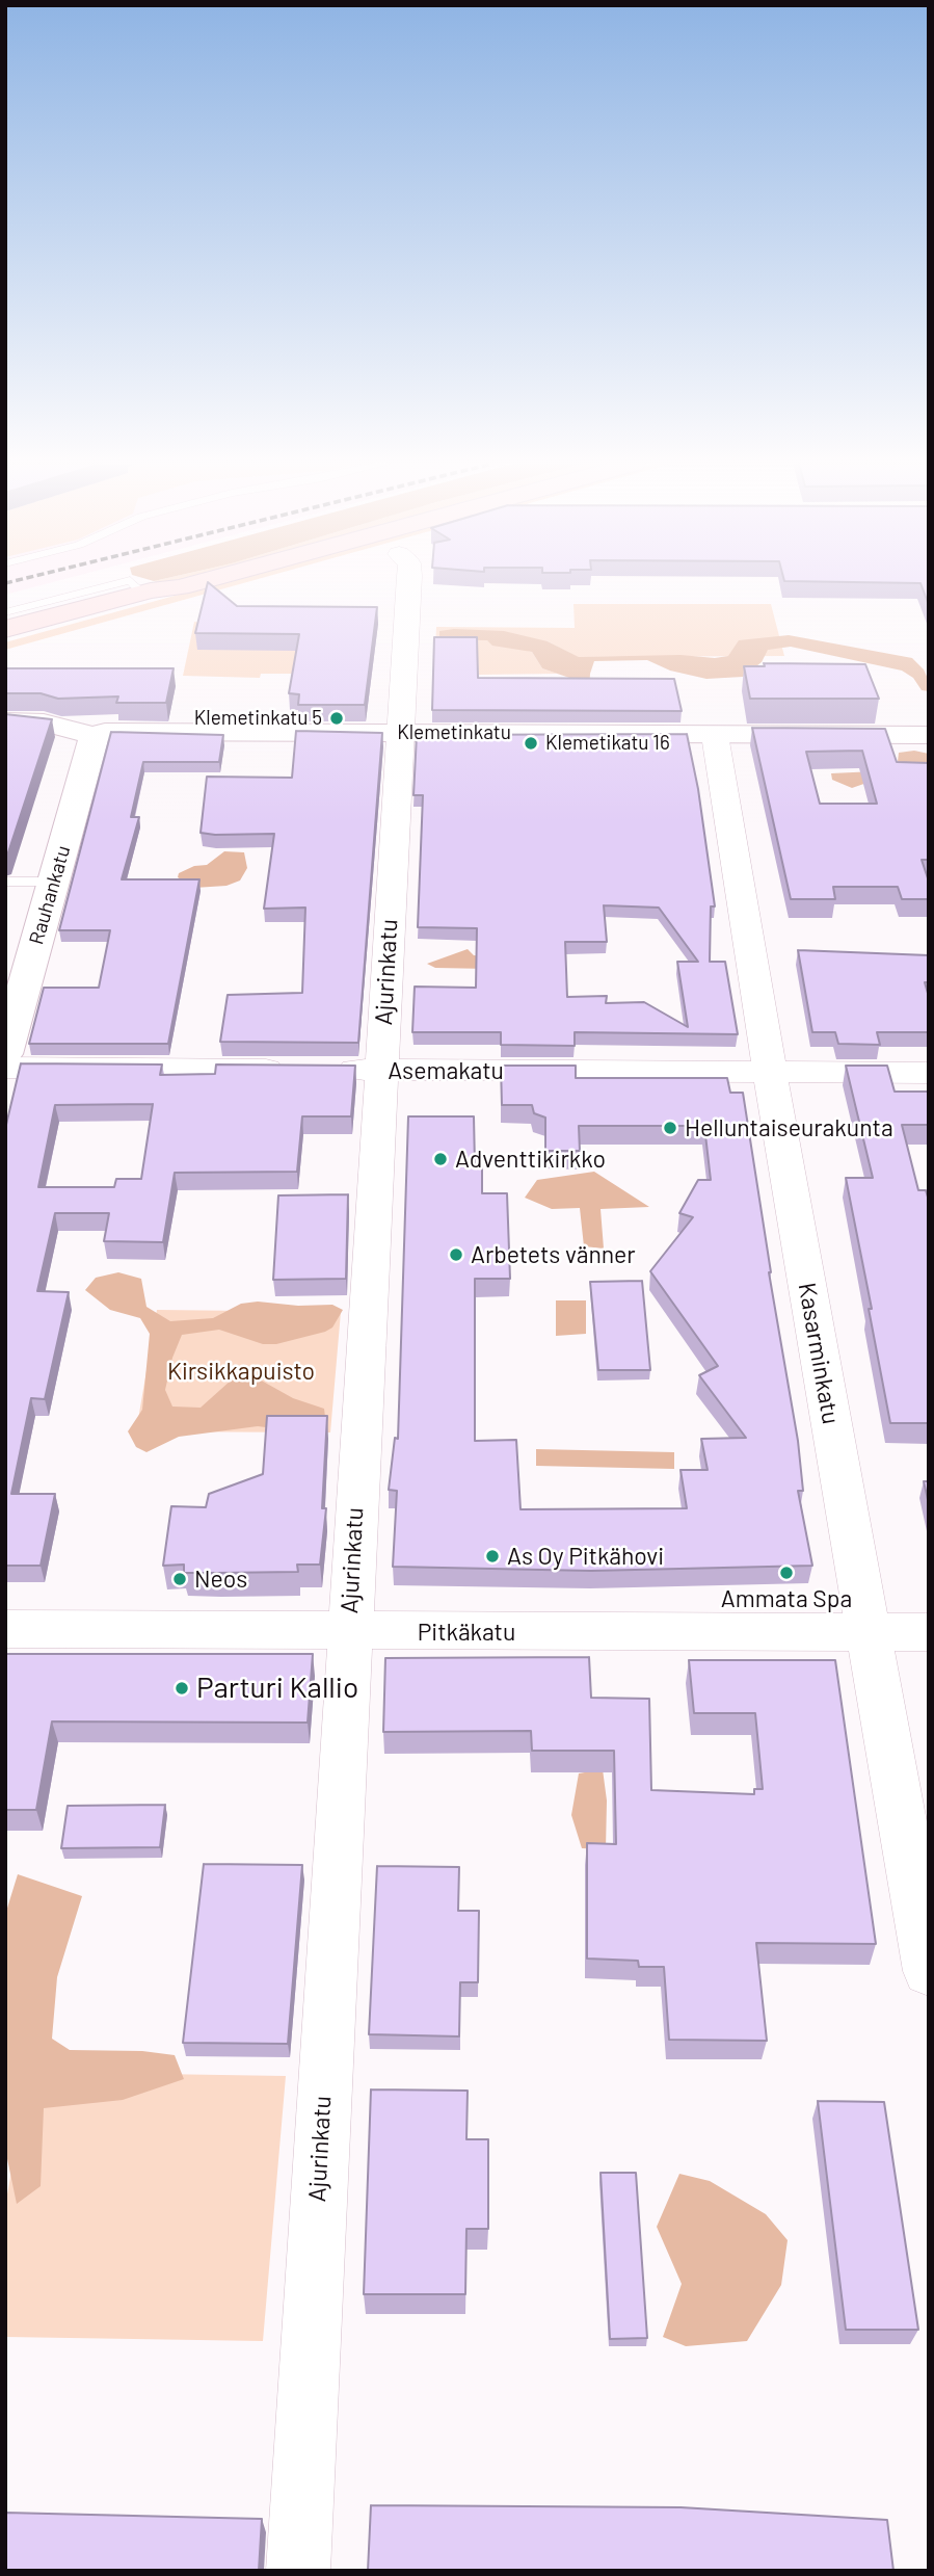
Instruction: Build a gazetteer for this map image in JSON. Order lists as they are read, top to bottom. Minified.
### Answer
{"streets":{"street":["Klemetinkatu","Rauhankatu","Ajurinkatu","Asemakatu","Kasarminkatu","Pitkäkatu"]},"crossings":[["Klemetinkatu","Rauhankatu"],["Klemetinkatu","Ajurinkatu"],["Klemetinkatu","Kasarminkatu"],["Ajurinkatu","Asemakatu"],["Ajurinkatu","Pitkäkatu"],["Asemakatu","Kasarminkatu"],["Kasarminkatu","Pitkäkatu"]],"parks":["Kirsikkapuisto"],"places":["Klemetinkatu 5","Klemetikatu 16","Helluntaiseurakunta","Adventtikirkko","Arbetets vänner","As Oy Pitkähovi","Ammata Spa","Neos","Parturi Kallio"]}
